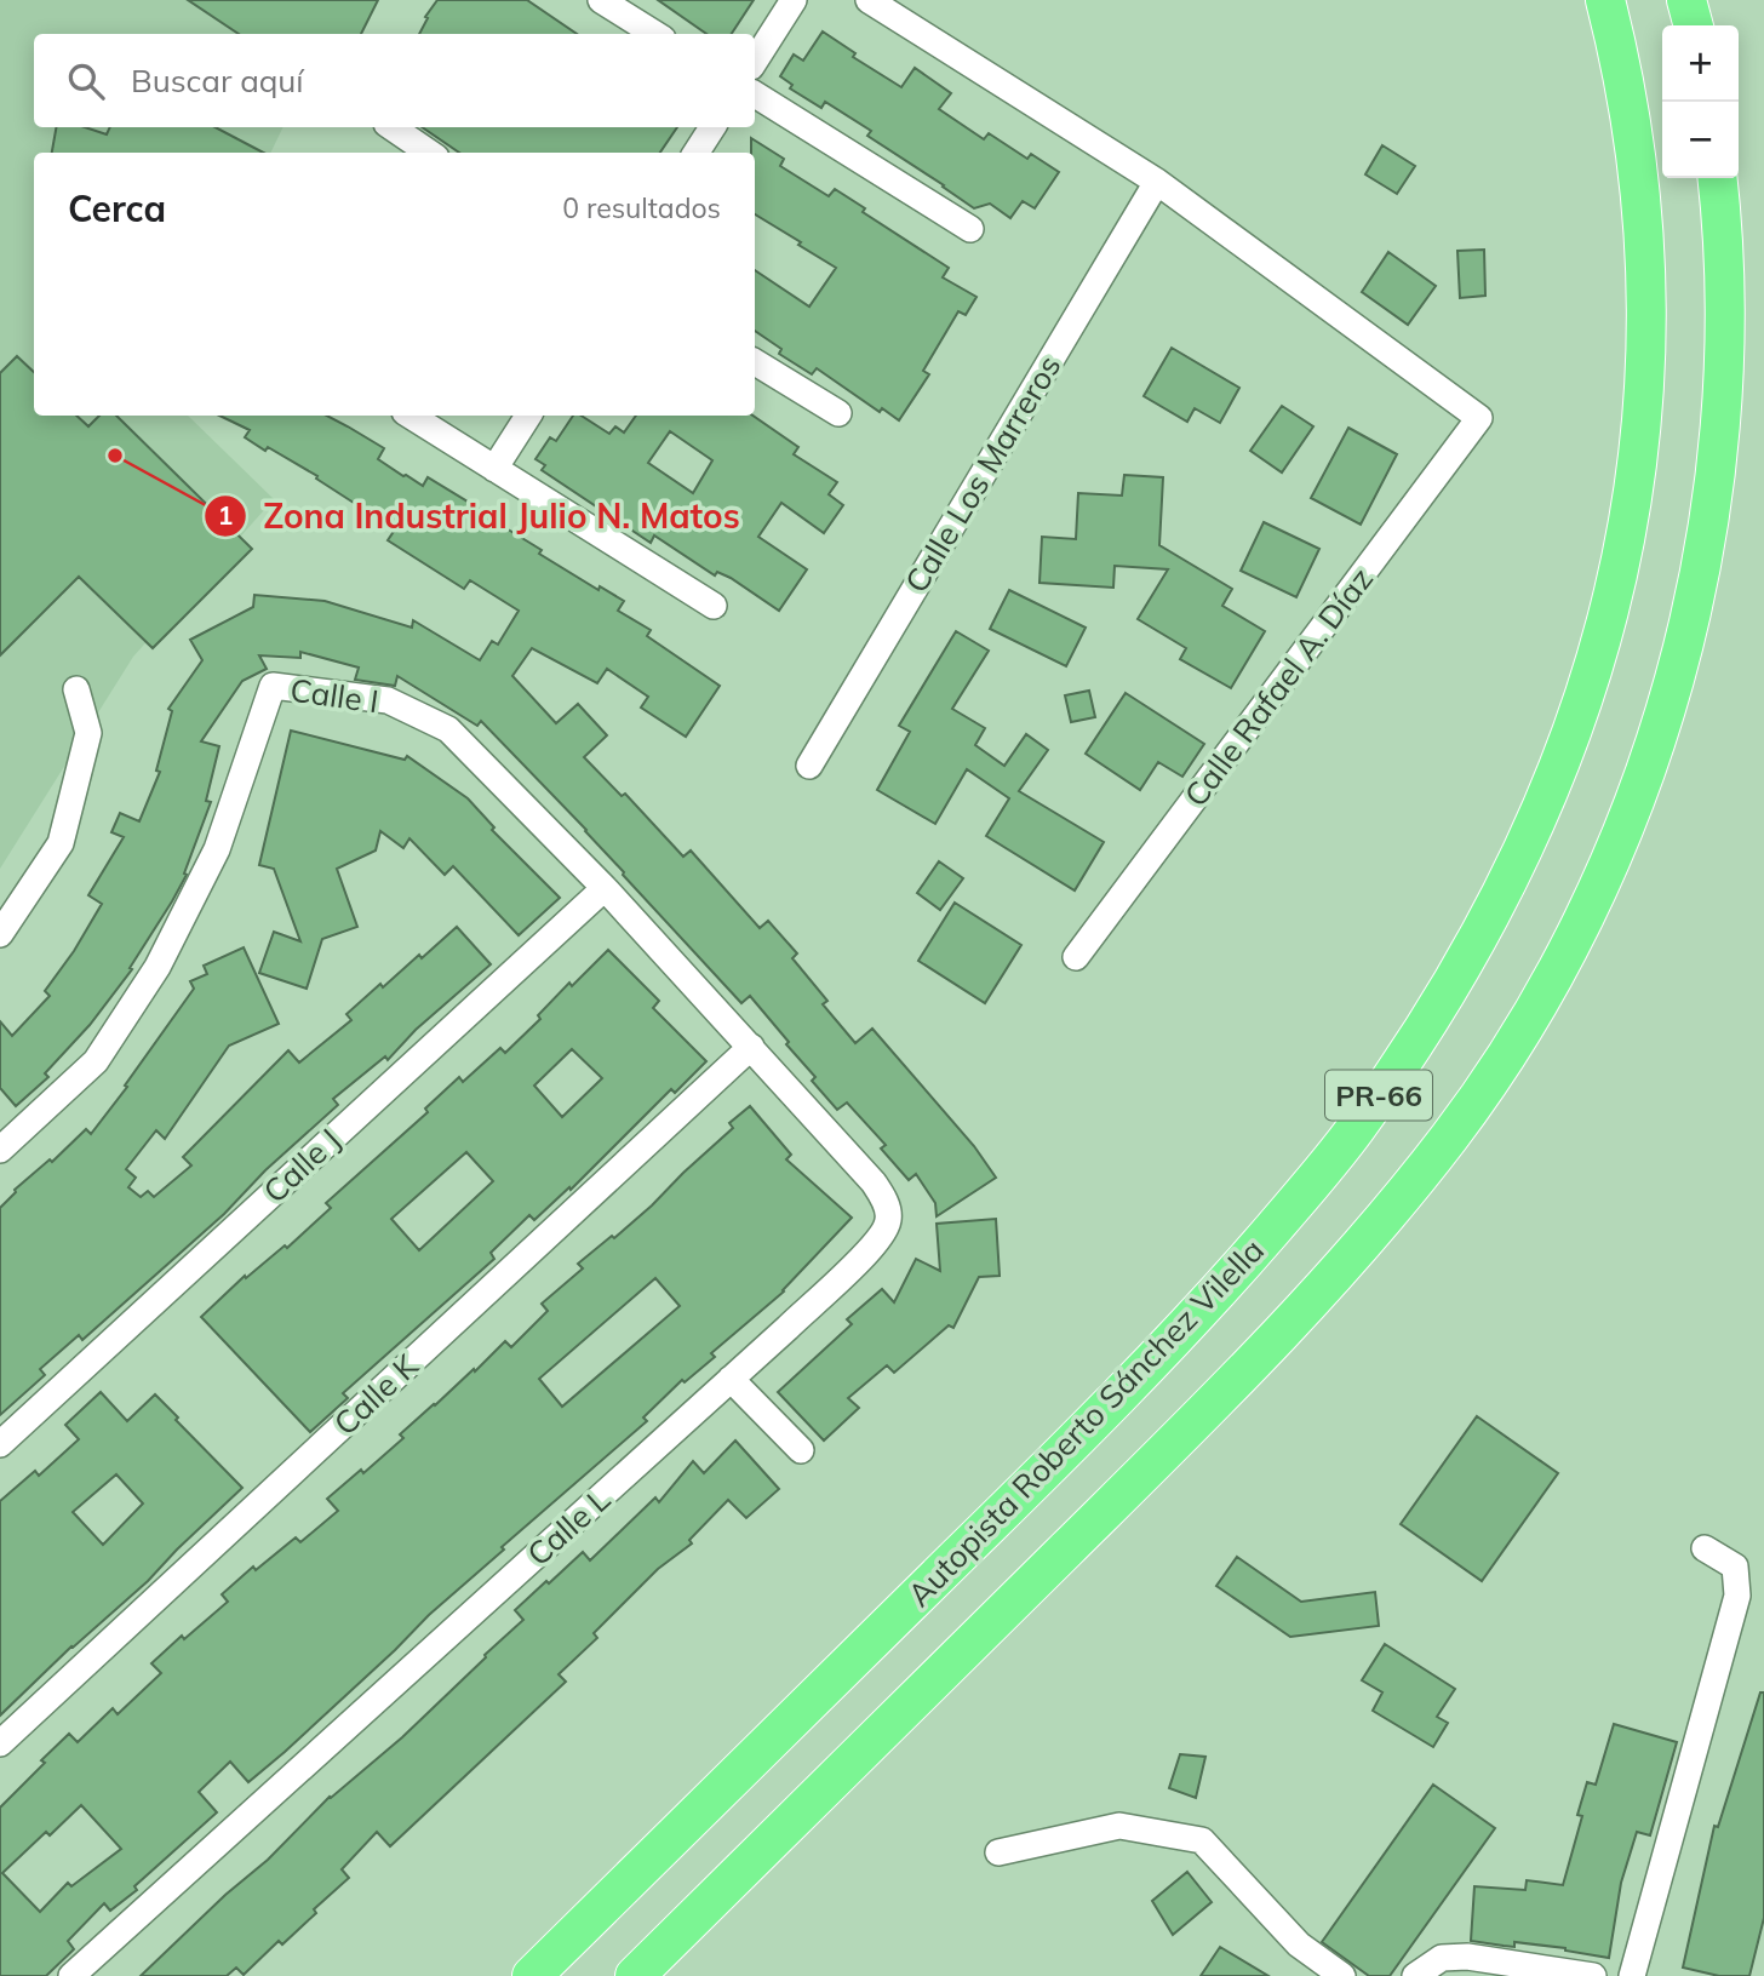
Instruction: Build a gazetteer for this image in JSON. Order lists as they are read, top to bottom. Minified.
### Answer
{"streets":{"highway":["PR-66","Autopista Roberto Sánchez Vilella"],"street":["Calle Los Marreros","Calle Rafael A. Díaz","Calle I","Calle J","Calle K","Calle L"]},"crossings":[["Calle Los Marreros","Calle Rafael A. Díaz"],["Calle I","Calle J"],["Calle I","Calle K"],["Calle I","Calle L"],["Calle K","Calle L"]],"places":["Zona Industrial Julio N. Matos"],"page":{"map_buttons":["+","−"],"search":"Buscar aquí","heading":["Cerca","0 resultados"]}}
